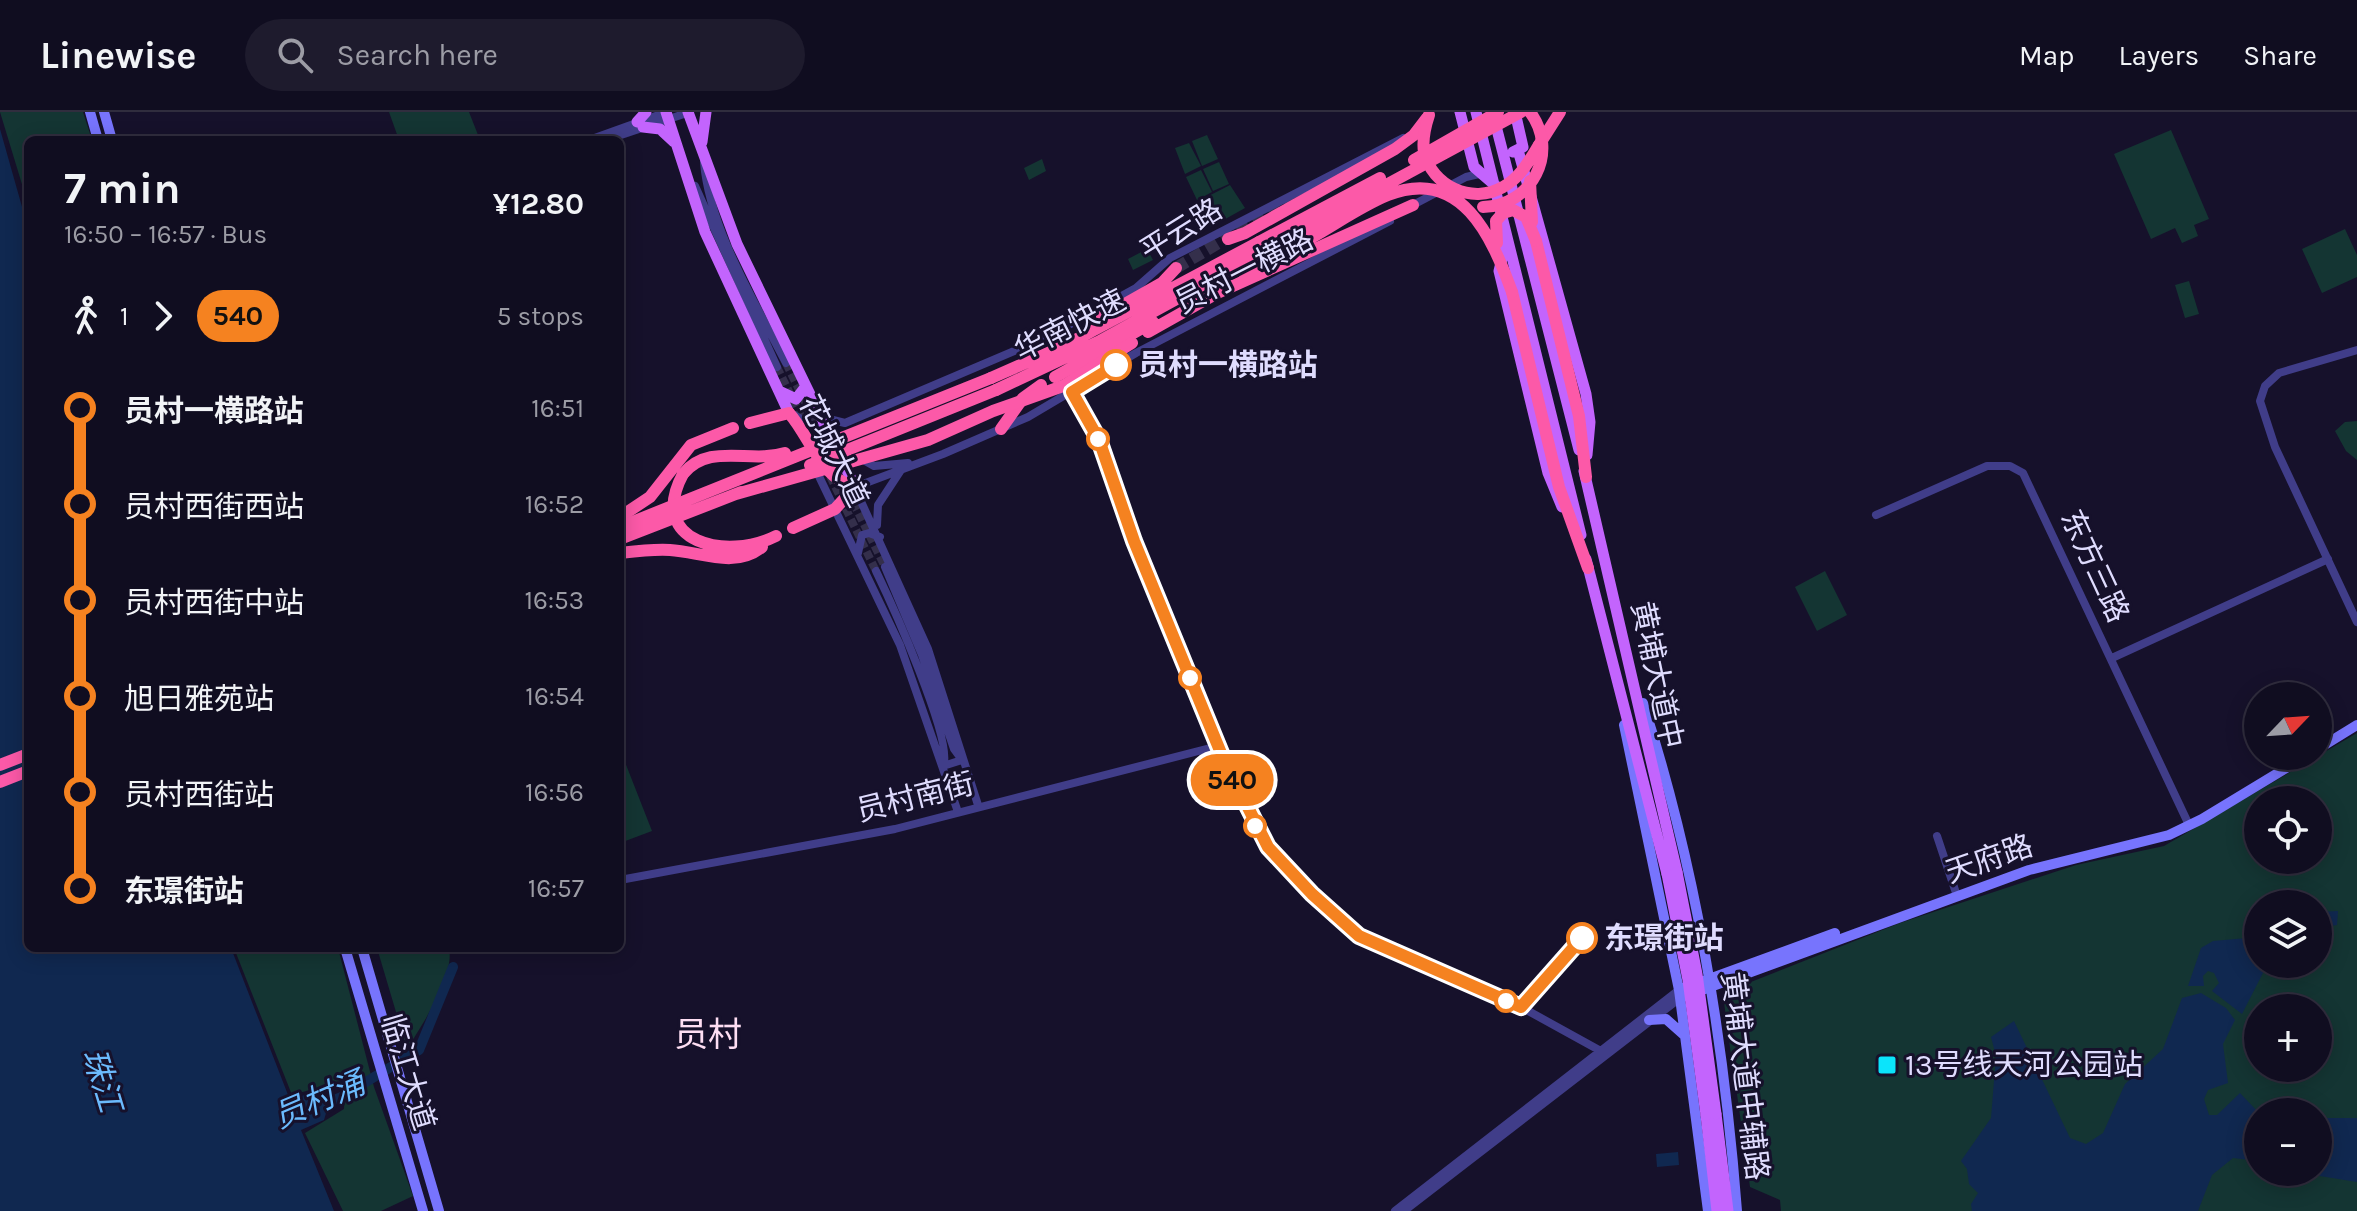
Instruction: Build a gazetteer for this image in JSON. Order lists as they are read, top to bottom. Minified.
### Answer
{"streets":{"highway":["华南快速"],"main road":["花城大道","黄埔大道中","天府路","临江大道","黄埔大道中辅路"],"street":["平云路","员村一横路","东方三路","员村南街"]},"crossings":[["平云路","花城大道"],["员村一横路","花城大道"],["华南快速","黄埔大道中"],["花城大道","员村南街"],["东方三路","天府路"],["黄埔大道中","黄埔大道中辅路"],["天府路","黄埔大道中辅路"]],"districts":["员村"],"water":["珠江","员村涌"],"places":{"other":["员村一横路站","东璟街站"],"transit":["13号线天河公园站"]},"lines":["bus line 540"],"north":"top right","page":{"header":"Linewise","search":"Search here","nav":["Map","Layers","Share"],"on_map":"540","heading":["7 min","16:50 – 16:57 · Bus","¥12.80"],"legs":["1","540","5 stops"],"list":[{"name":"员村一横路站","value":"16:51"},{"name":"员村西街西站","value":"16:52"},{"name":"员村西街中站","value":"16:53"},{"name":"旭日雅苑站","value":"16:54"},{"name":"员村西街站","value":"16:56"},{"name":"东璟街站","value":"16:57"}],"map_buttons":["+","−"]}}
